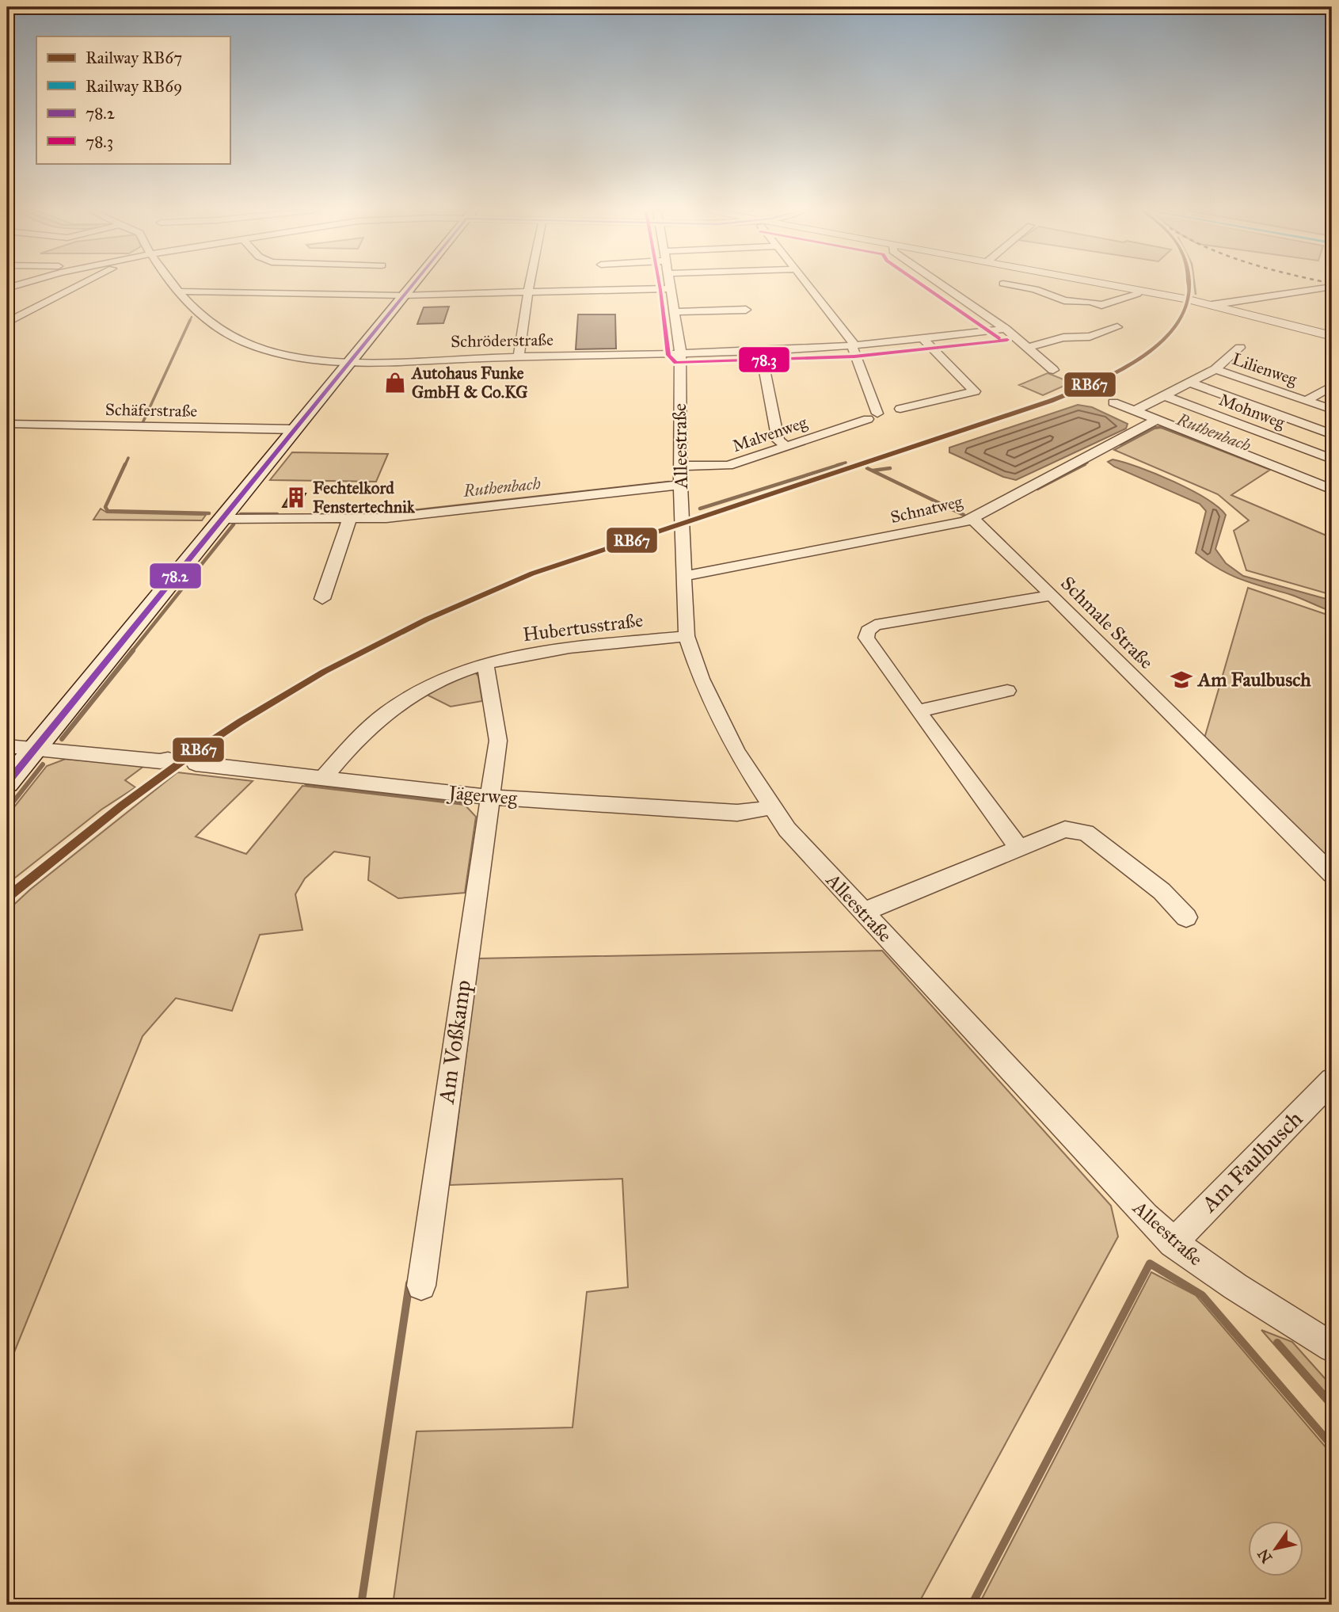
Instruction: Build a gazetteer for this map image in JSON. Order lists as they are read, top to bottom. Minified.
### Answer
{"streets":{"street":["Schröderstraße","Lilienweg","Schäferstraße","Mohnweg","Malvenweg","Alleestraße","Schnatweg","Schmale Straße","Hubertusstraße","Jägerweg","Am Voßkamp","Am Faulbusch"]},"crossings":[["Schröderstraße","Malvenweg"],["Schröderstraße","Alleestraße"],["Lilienweg","Mohnweg"],["Malvenweg","Alleestraße"],["Alleestraße","Schnatweg"],["Alleestraße","Hubertusstraße"],["Alleestraße","Jägerweg"],["Alleestraße","Am Faulbusch"],["Schnatweg","Schmale Straße"],["Hubertusstraße","Jägerweg"],["Jägerweg","Am Voßkamp"]],"water":["Ruthenbach"],"places":{"shop":["Autohaus Funke GmbH & Co.KG"],"building":["Fechtelkord Fenstertechnik"],"school or university":["Am Faulbusch"]},"lines":["rail line RB67","transit line 78.2","transit line 78.3"],"legend":["Railway RB67","Railway RB69","78.2","78.3"],"north":"bottom left"}
